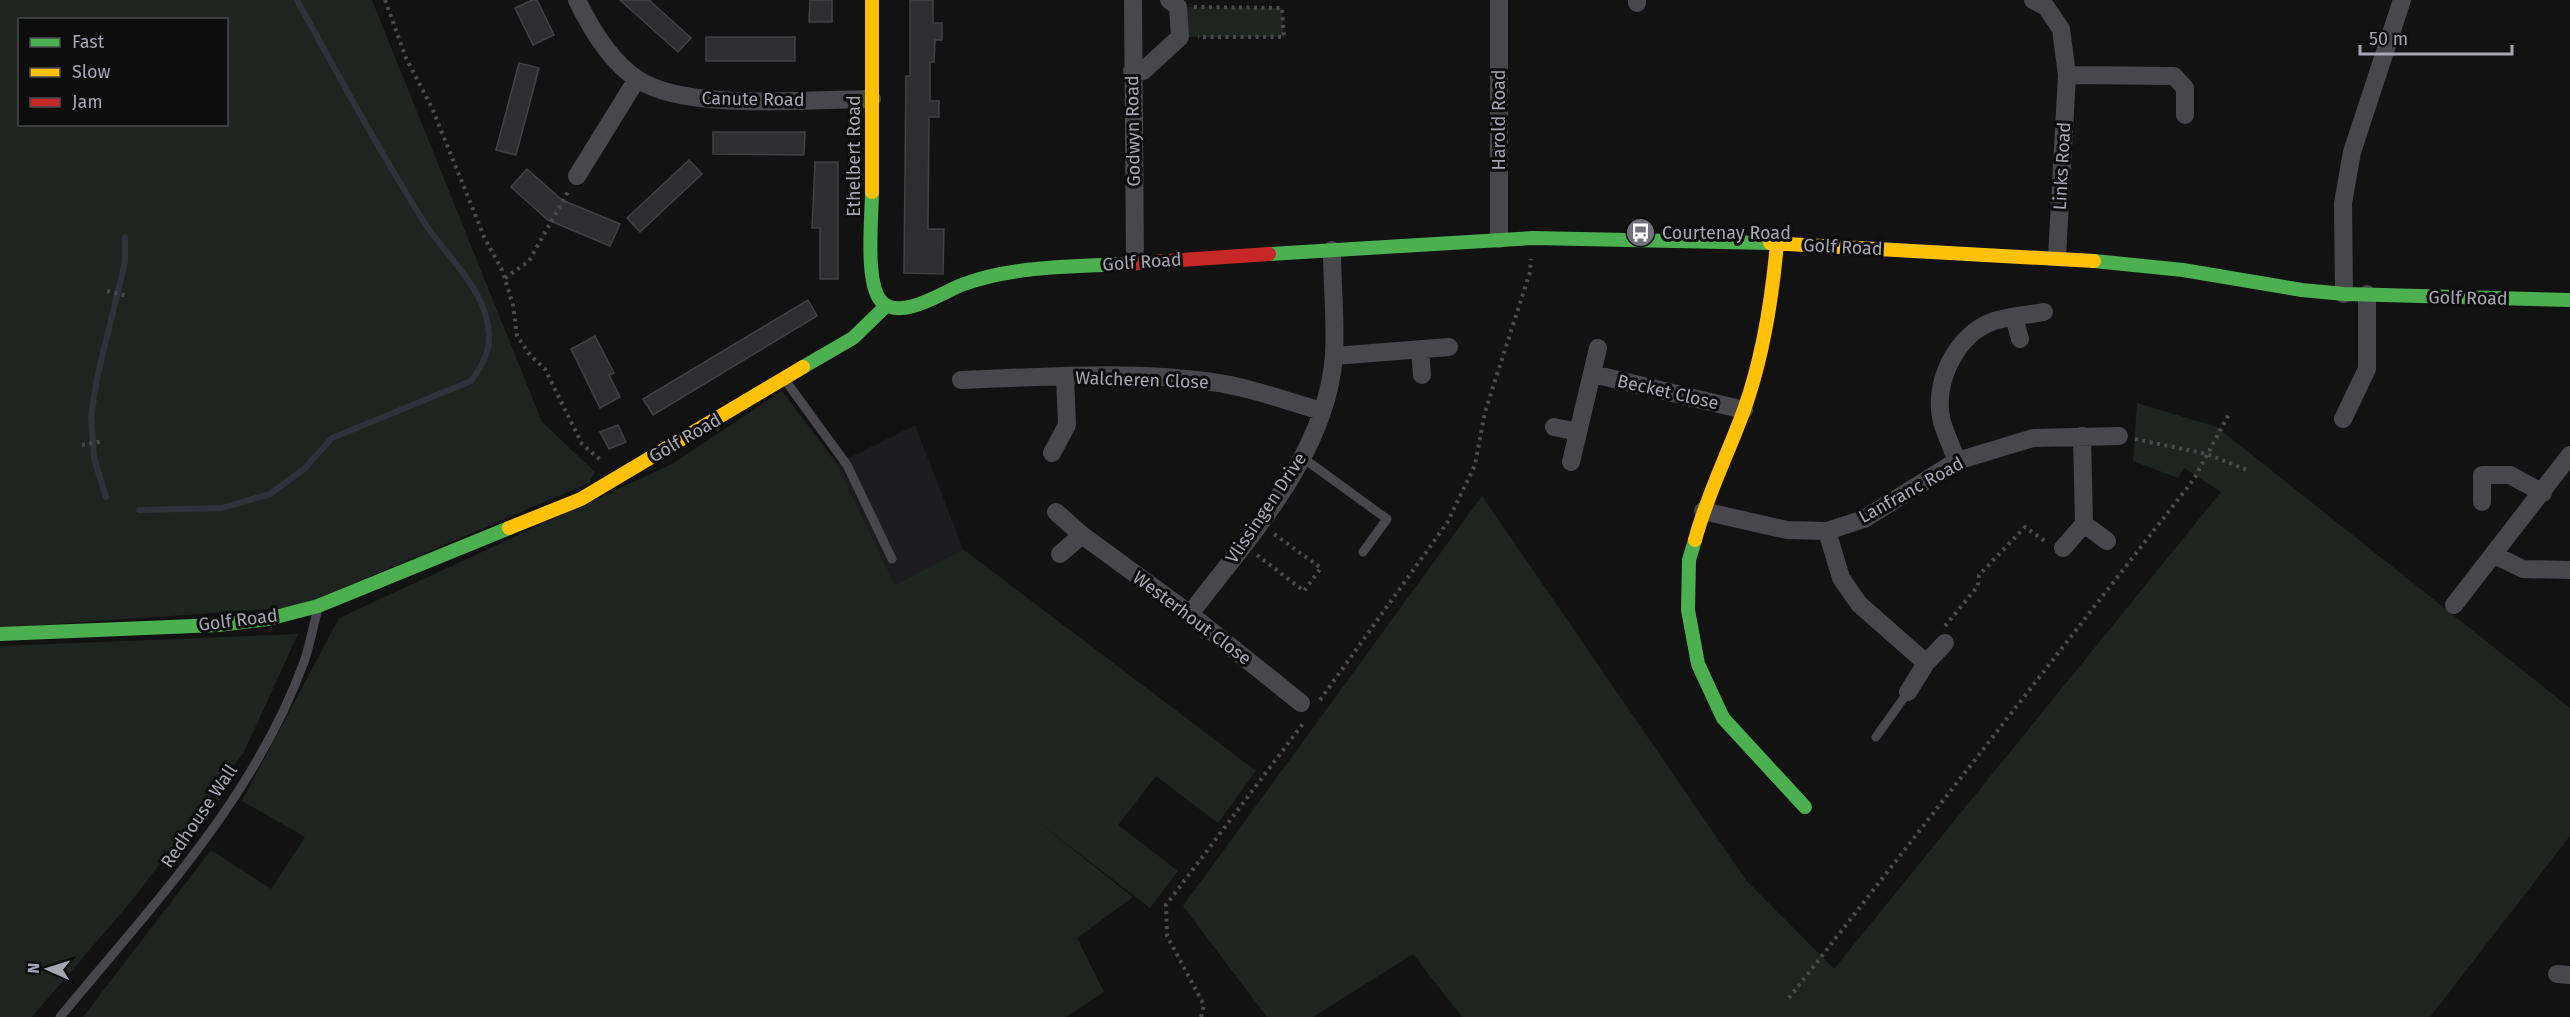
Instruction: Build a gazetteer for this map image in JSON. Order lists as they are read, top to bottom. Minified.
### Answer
{"streets":{"street":["Canute Road","Harold Road","Godwyn Road","Ethelbert Road","Links Road","Golf Road","Walcheren Close","Becket Close","Lanfranc Road","Vlissingen Drive","Westerhout Close"],"lane":["Redhouse Wall"]},"crossings":[["Canute Road","Ethelbert Road"],["Harold Road","Golf Road"],["Godwyn Road","Golf Road"],["Ethelbert Road","Golf Road"],["Links Road","Golf Road"],["Golf Road","Vlissingen Drive"],["Golf Road","Redhouse Wall"],["Walcheren Close","Vlissingen Drive"],["Vlissingen Drive","Westerhout Close"]],"places":{"bus stop":["Courtenay Road"]},"legend":["Fast","Slow","Jam"],"scale_bar":"50 m","north":"left"}
